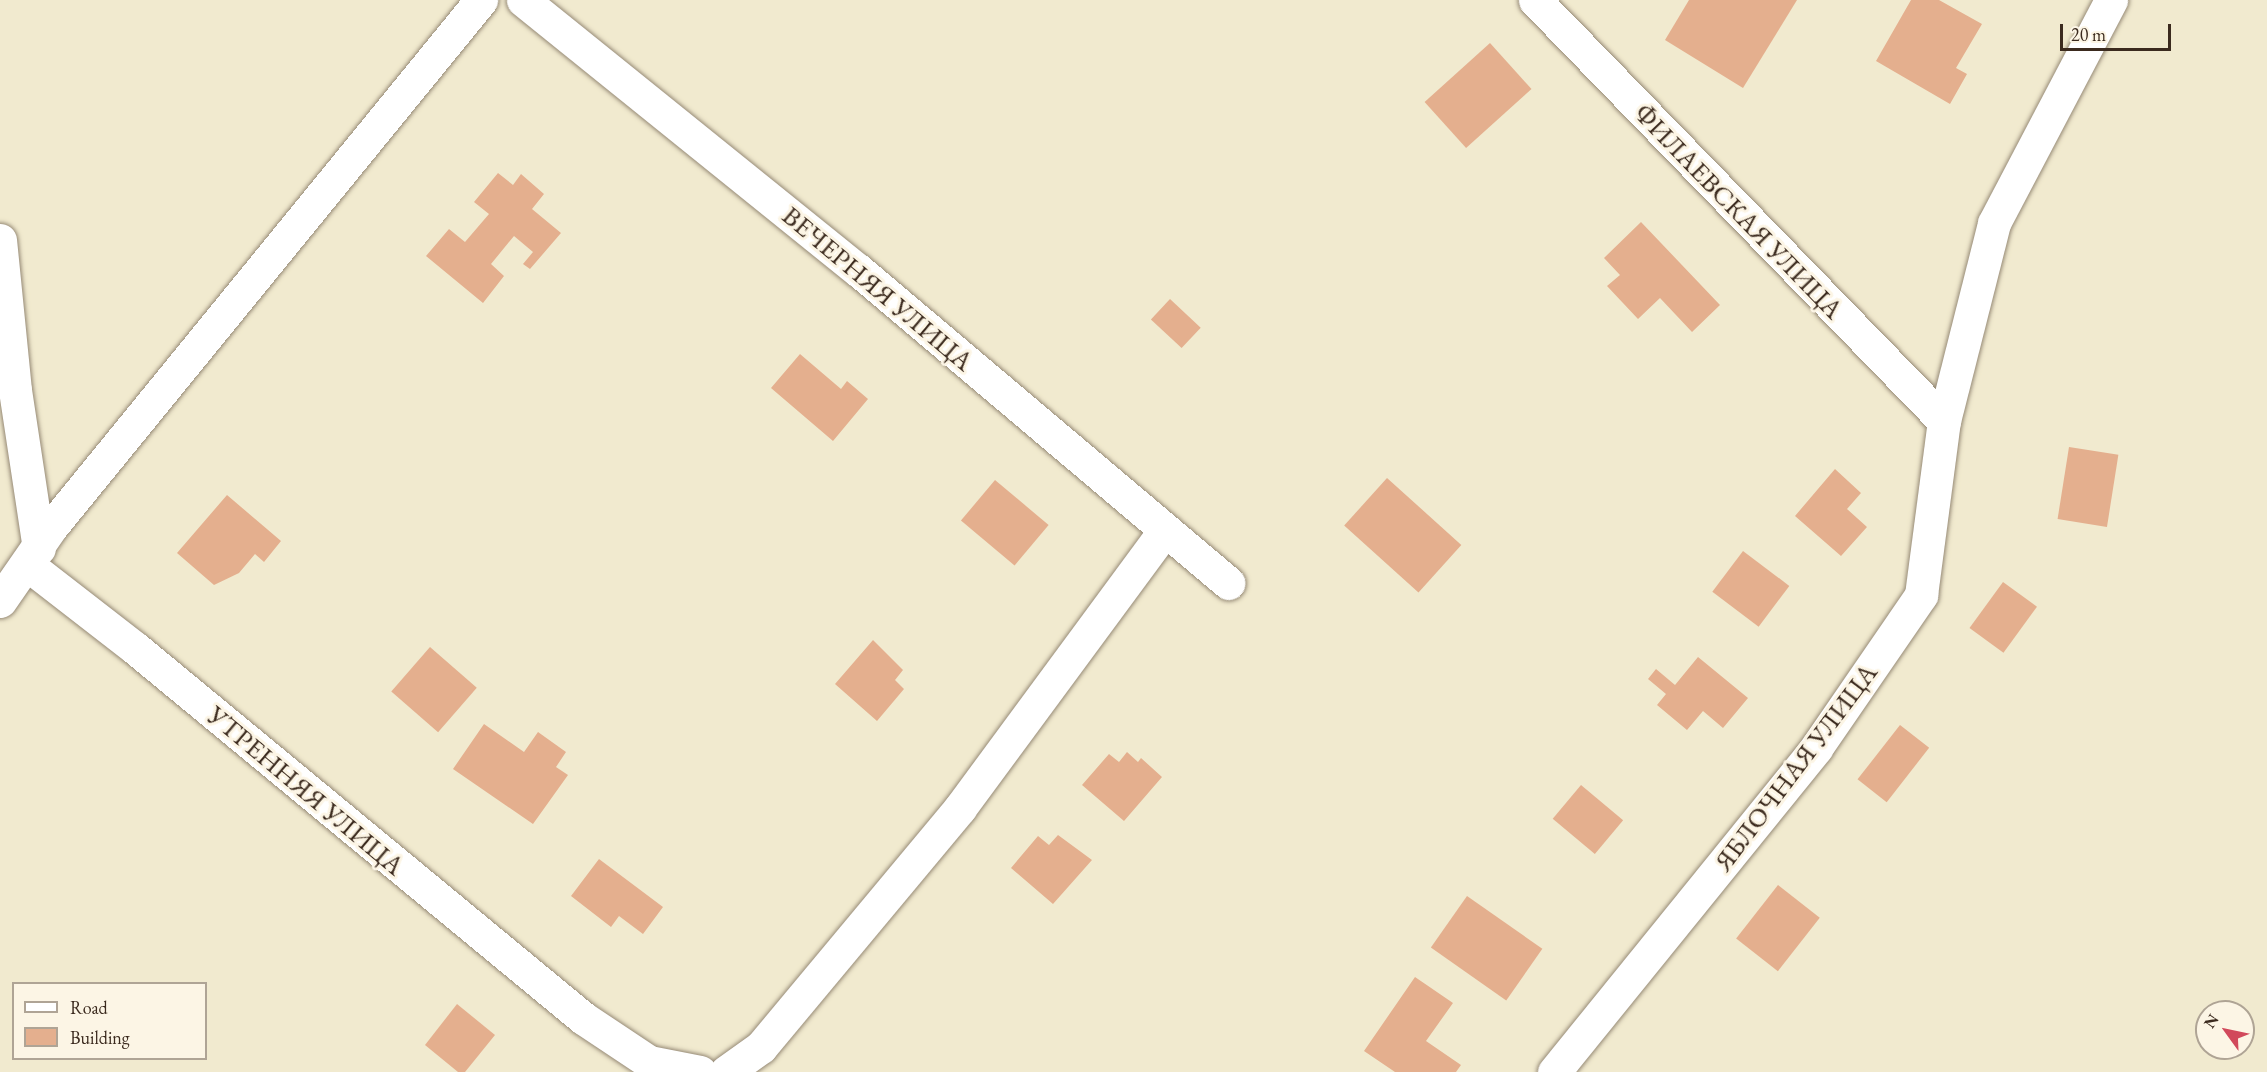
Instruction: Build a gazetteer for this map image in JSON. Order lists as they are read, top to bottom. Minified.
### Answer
{"streets":{"street":["ФИЛАЕВСКАЯ УЛИЦА","ВЕЧЕРНЯЯ УЛИЦА","ЯБЛОЧНАЯ УЛИЦА","УТРЕННЯЯ УЛИЦА"]},"crossings":[["ФИЛАЕВСКАЯ УЛИЦА","ЯБЛОЧНАЯ УЛИЦА"]],"legend":["Road","Building"],"scale_bar":"20 m","north":"top left"}
